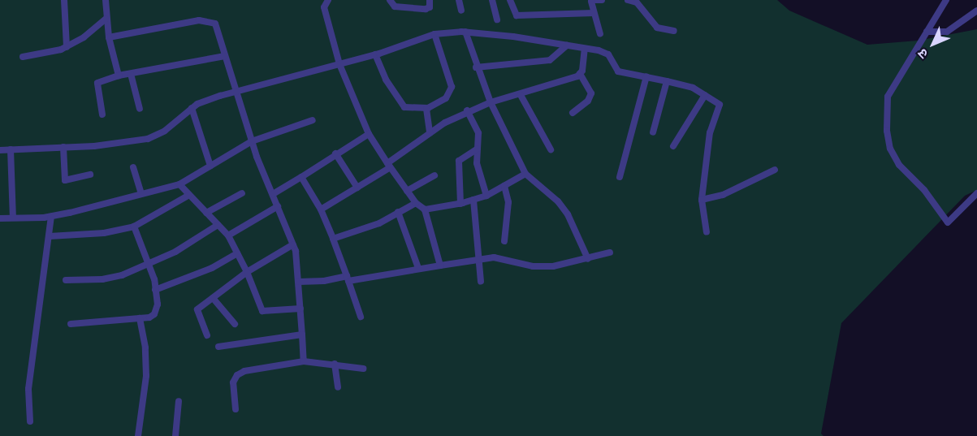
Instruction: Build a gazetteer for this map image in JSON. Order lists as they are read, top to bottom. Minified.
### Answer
{"north":"bottom left"}
